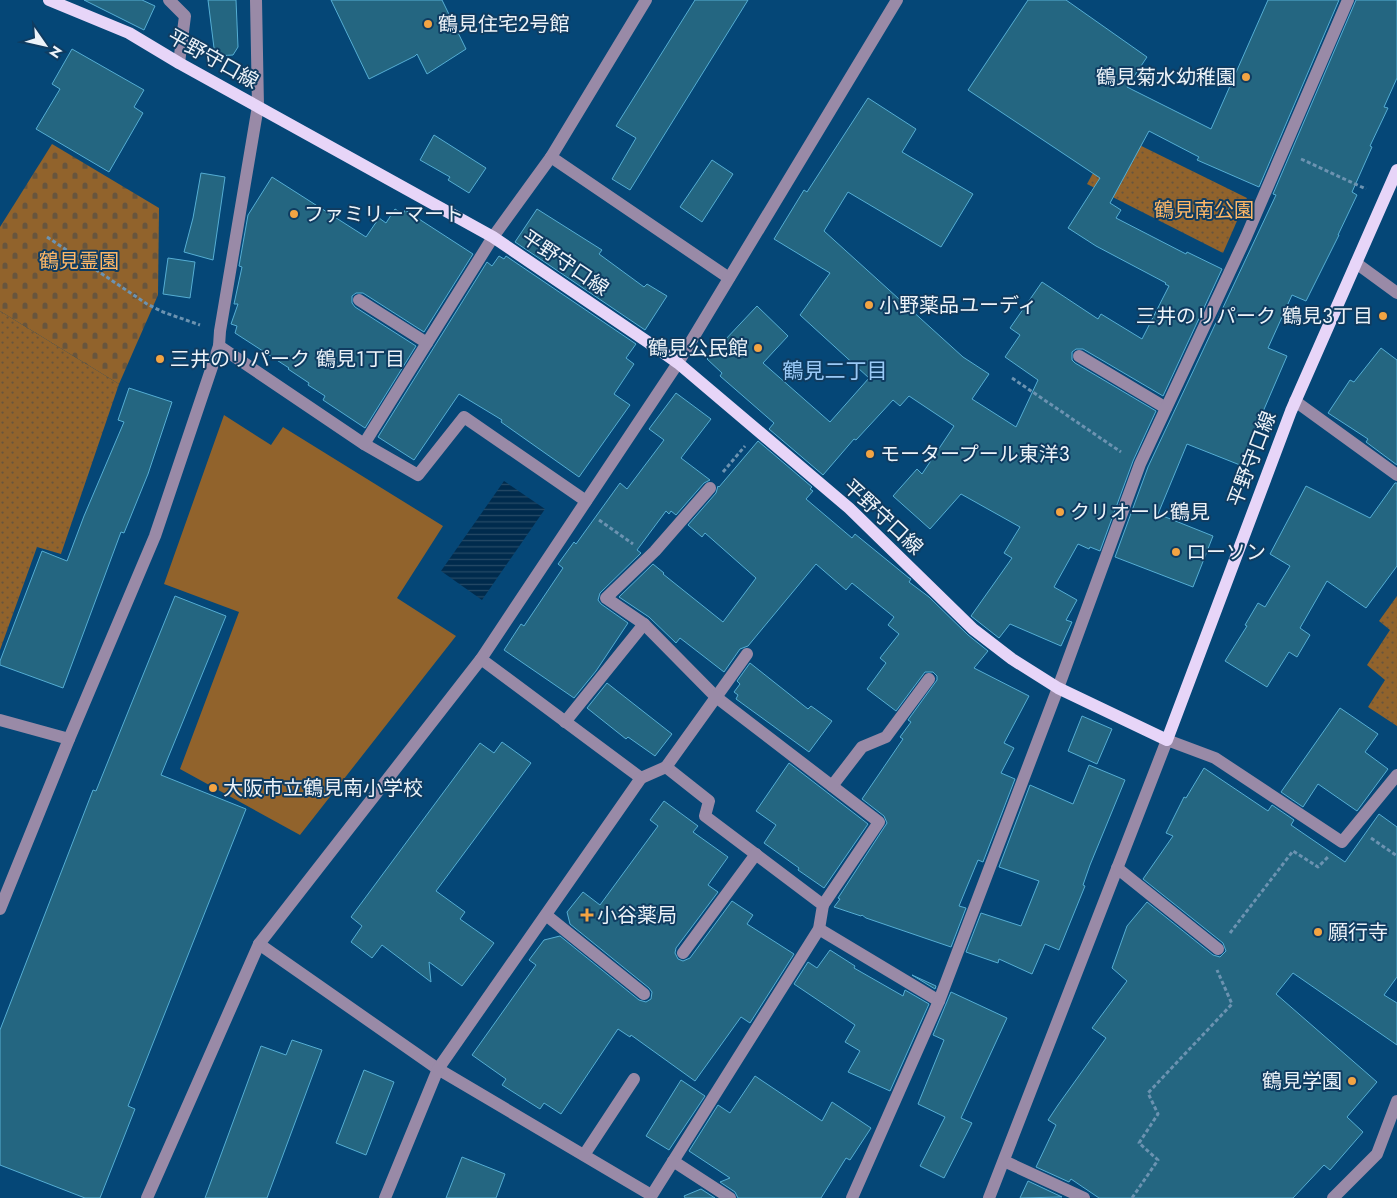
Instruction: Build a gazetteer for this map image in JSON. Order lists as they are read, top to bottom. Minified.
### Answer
{"streets":{"main road":["平野守口線"]},"districts":["鶴見二丁目"],"parks":["鶴見南公園","鶴見霊園"],"places":{"other":["鶴見住宅2号館","鶴見菊水幼稚園","ファミリーマート","小野薬品ユーディ","三井のリパーク 鶴見3丁目","鶴見公民館","三井のリパーク 鶴見1丁目","モータープール東洋3","クリオーレ鶴見","ローソン","大阪市立鶴見南小学校","願行寺","鶴見学園"],"health":["小谷薬局"]},"north":"bottom right"}
